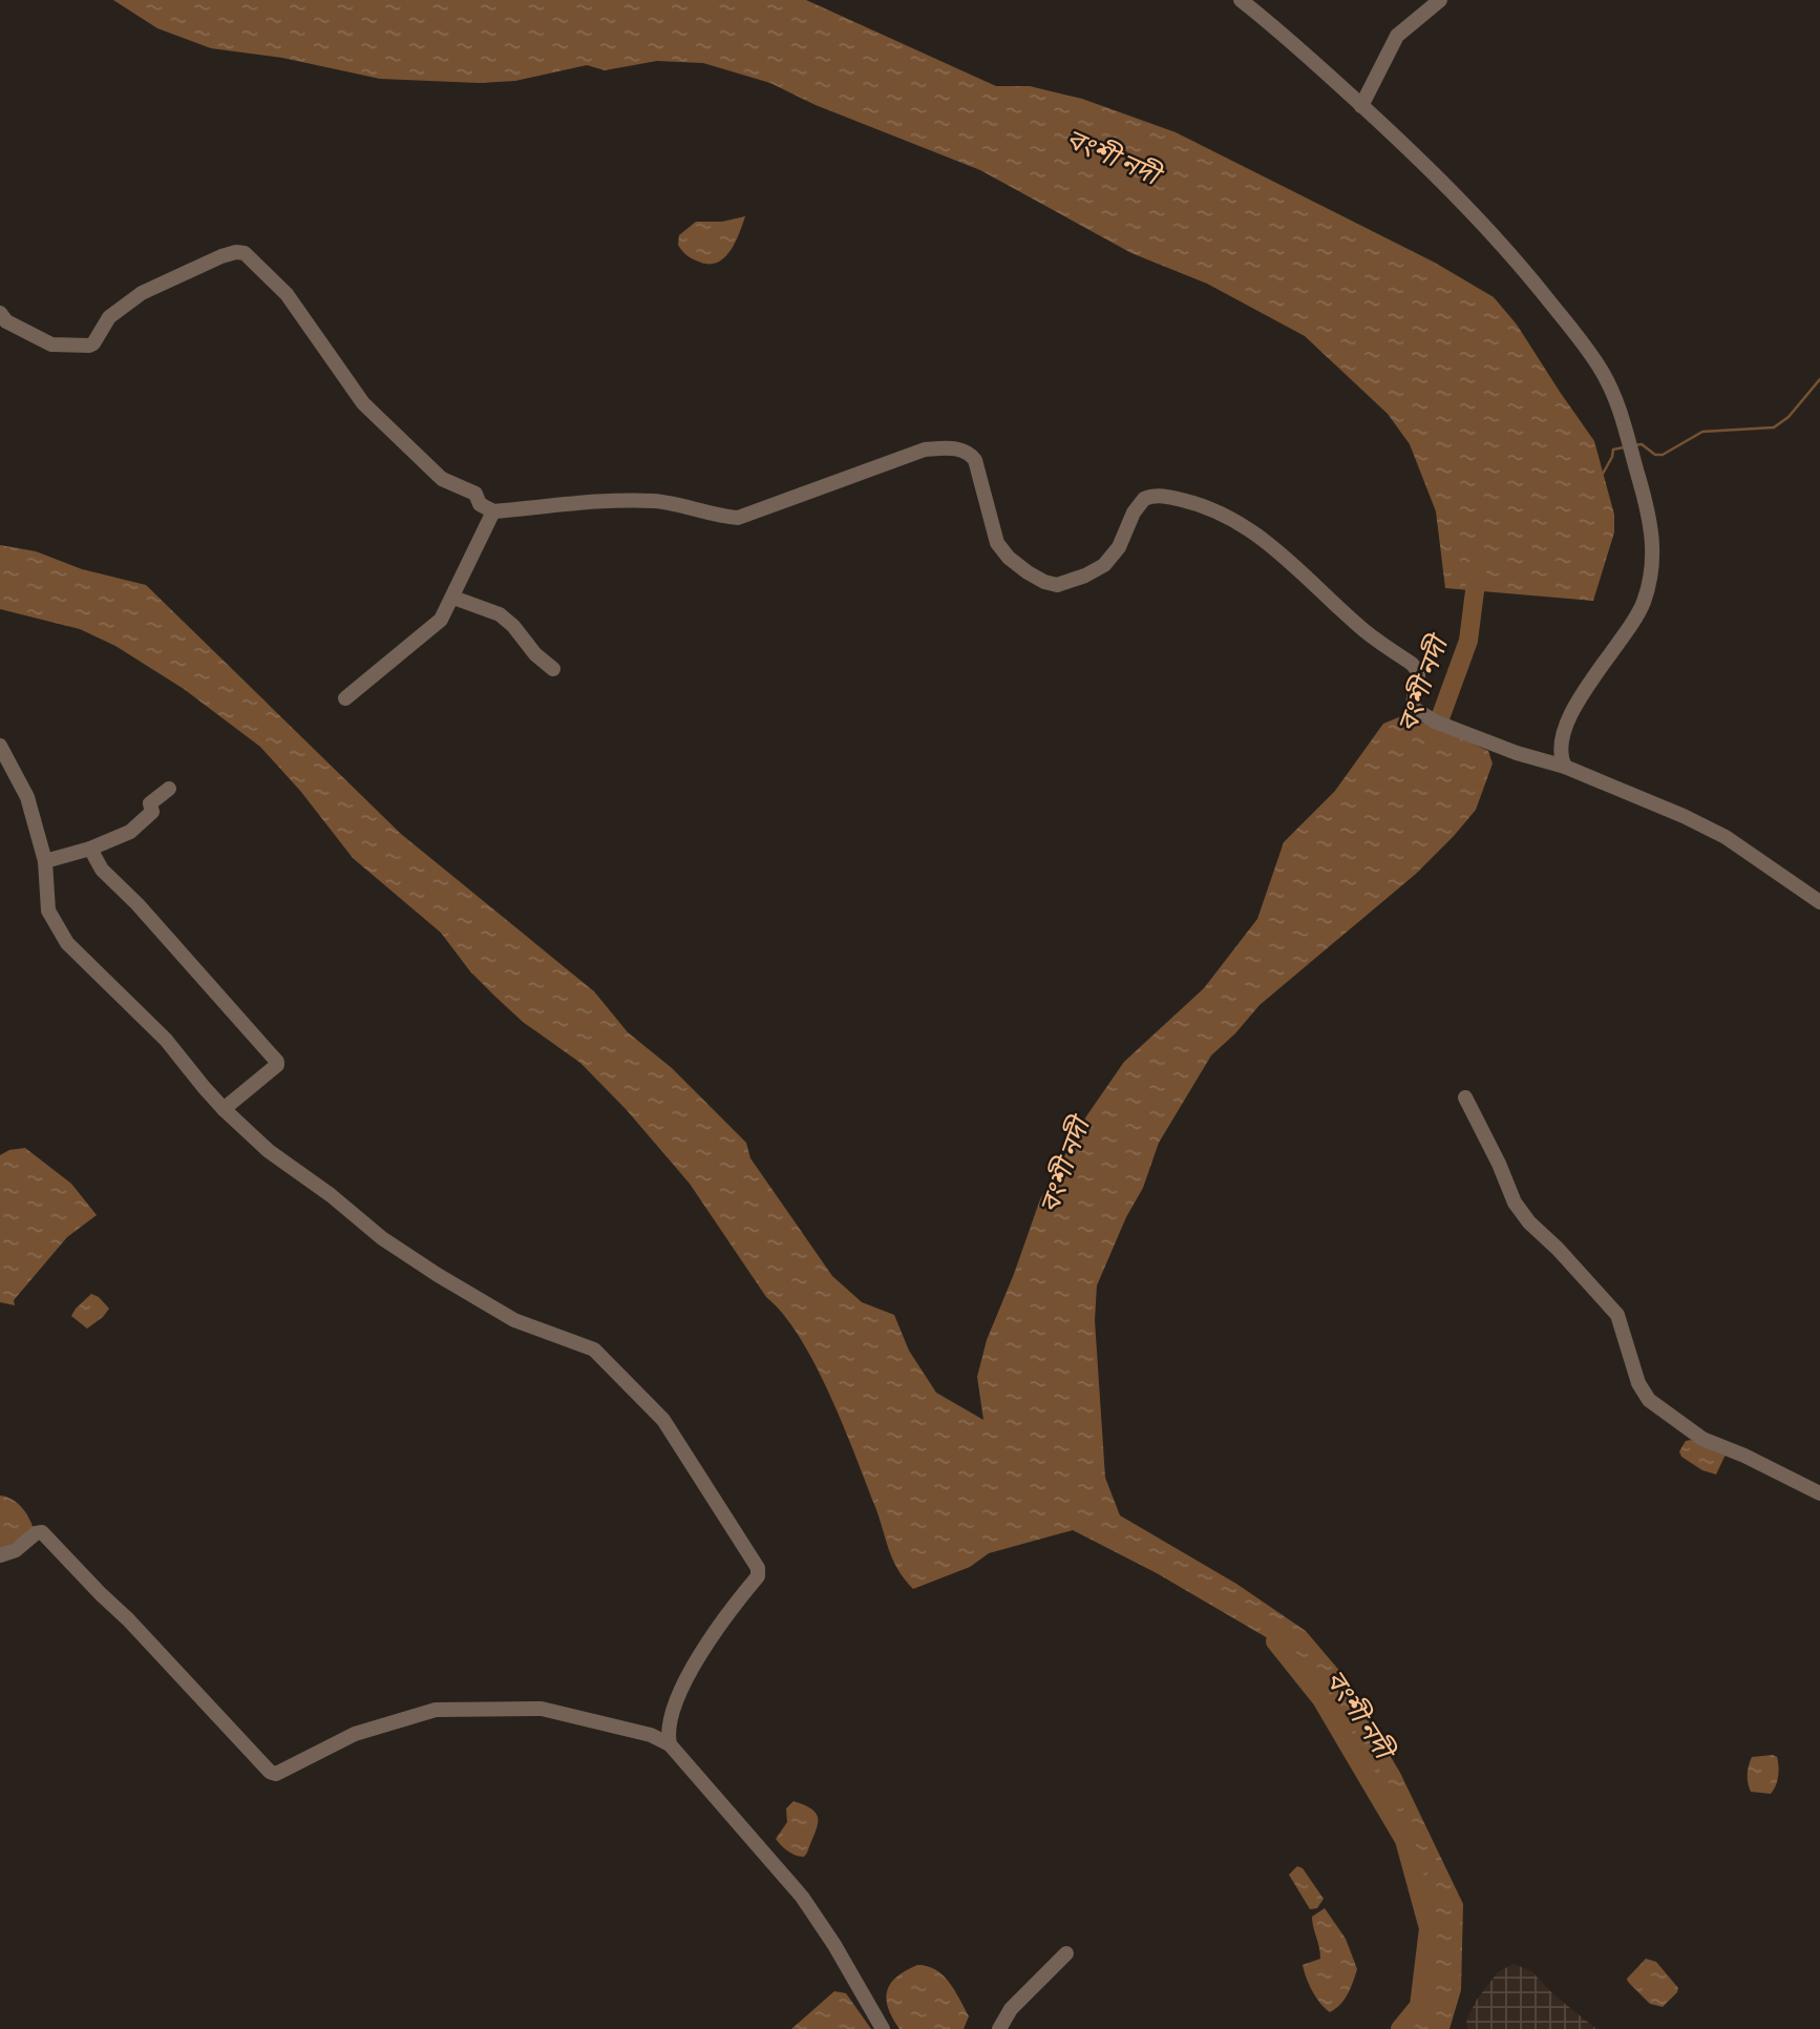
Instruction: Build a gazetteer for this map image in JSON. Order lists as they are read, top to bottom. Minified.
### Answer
{"water":["বংশী নদী"]}
